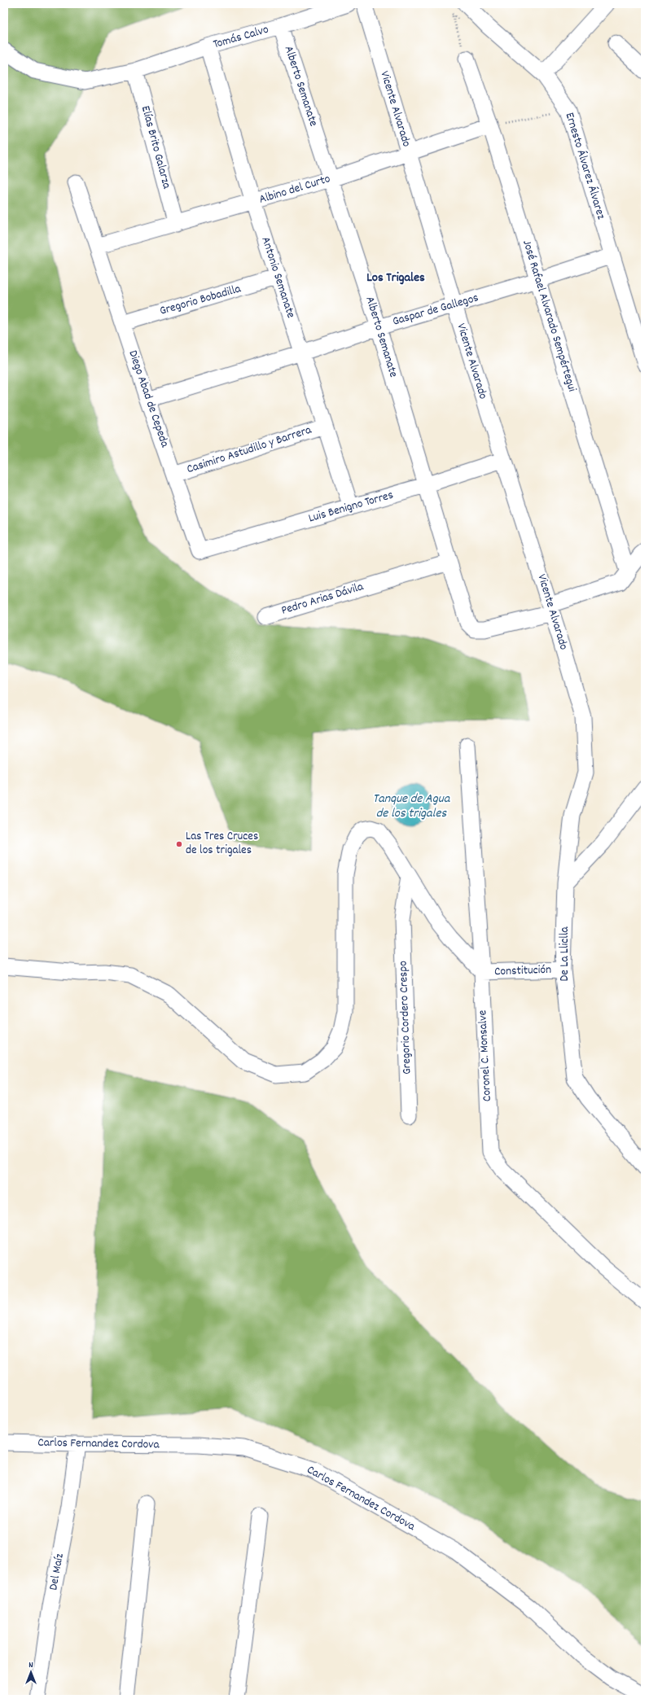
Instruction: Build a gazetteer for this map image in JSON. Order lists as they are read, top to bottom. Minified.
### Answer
{"streets":{"street":["Tomás Calvo","Alberto Semanate","Vicente Alvarado","Elías Brito Galarza","Ernesto Álvarez Álvarez","Albino del Curto","Antonio Semanate","Gregorio Bobadilla","Gaspar de Gallegos","José Rafael Alvarado Sempértegui","Diego Abad de Cepeda","Casimiro Astudillo y Barrera","Luis Benigno Torres","Pedro Arias Dávila","De La Lliclla","Constitución","Gregorio Cordero Crespo","Coronel C. Monsalve","Carlos Fernandez Cordova","Del Maíz"]},"crossings":[["Tomás Calvo","Alberto Semanate"],["Tomás Calvo","Elías Brito Galarza"],["Tomás Calvo","Antonio Semanate"],["Alberto Semanate","Vicente Alvarado"],["Alberto Semanate","Albino del Curto"],["Alberto Semanate","Gaspar de Gallegos"],["Alberto Semanate","Luis Benigno Torres"],["Alberto Semanate","Pedro Arias Dávila"],["Vicente Alvarado","Albino del Curto"],["Vicente Alvarado","Gaspar de Gallegos"],["Vicente Alvarado","Luis Benigno Torres"],["Vicente Alvarado","De La Lliclla"],["Elías Brito Galarza","Albino del Curto"],["Ernesto Álvarez Álvarez","Gaspar de Gallegos"],["Albino del Curto","Antonio Semanate"],["Albino del Curto","José Rafael Alvarado Sempértegui"],["Albino del Curto","Diego Abad de Cepeda"],["Antonio Semanate","Gregorio Bobadilla"],["Antonio Semanate","Gaspar de Gallegos"],["Antonio Semanate","Casimiro Astudillo y Barrera"],["Antonio Semanate","Luis Benigno Torres"],["Gregorio Bobadilla","Diego Abad de Cepeda"],["Gaspar de Gallegos","José Rafael Alvarado Sempértegui"],["Gaspar de Gallegos","Diego Abad de Cepeda"],["Diego Abad de Cepeda","Casimiro Astudillo y Barrera"],["Diego Abad de Cepeda","Luis Benigno Torres"],["De La Lliclla","Constitución"],["Constitución","Coronel C. Monsalve"],["Carlos Fernandez Cordova","Del Maíz"]],"districts":["Los Trigales"],"water":["Tanque de Agua de los trigales"],"places":["Las Tres Cruces de los trigales"],"north":"top"}
